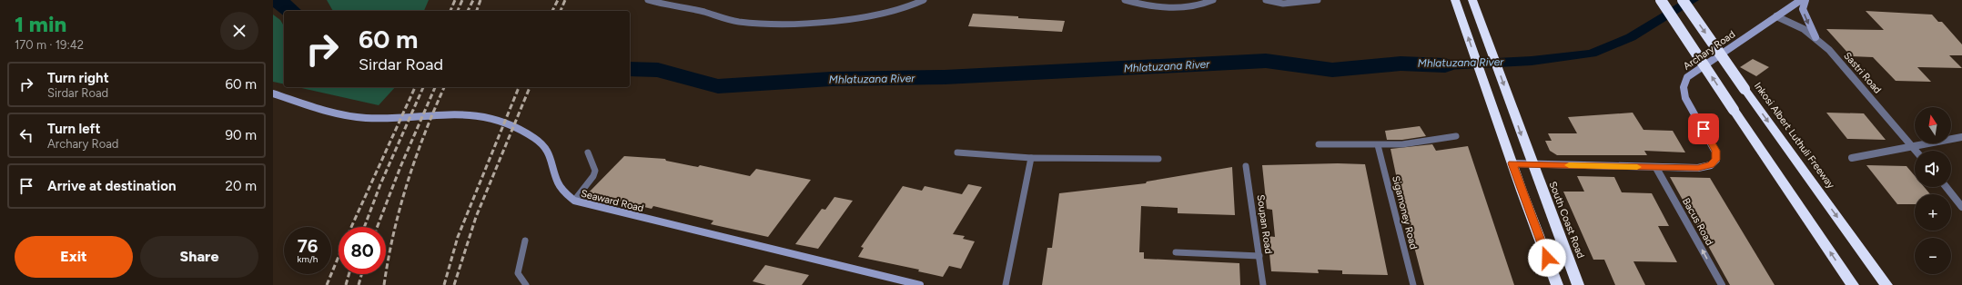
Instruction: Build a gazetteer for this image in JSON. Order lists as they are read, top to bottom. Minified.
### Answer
{"streets":{"highway":["Inkosi Albert Luthuli Freeway","South Coast Road"],"street":["Archary Road","Sastri Road","Seaward Road","Bacus Road"],"lane":["Sigamoney Road","Soupan Road"]},"crossings":[["Archary Road","Sastri Road"],["Archary Road","Bacus Road"]],"one_way":["Bacus Road"],"water":["Mhlatuzana River"],"north":"top","page":{"heading":["1 min","170 m · 19:42"],"turn":["60 m","Sirdar Road"],"list":[{"name":"Turn right","note":"Sirdar Road","value":"60 m"},{"name":"Turn left","note":"Archary Road","value":"90 m"},{"name":"Arrive at destination","value":"20 m"}],"map_buttons":["+","−"],"speed":"76 km/h","limit":"80","buttons":["Exit","Share"]}}
